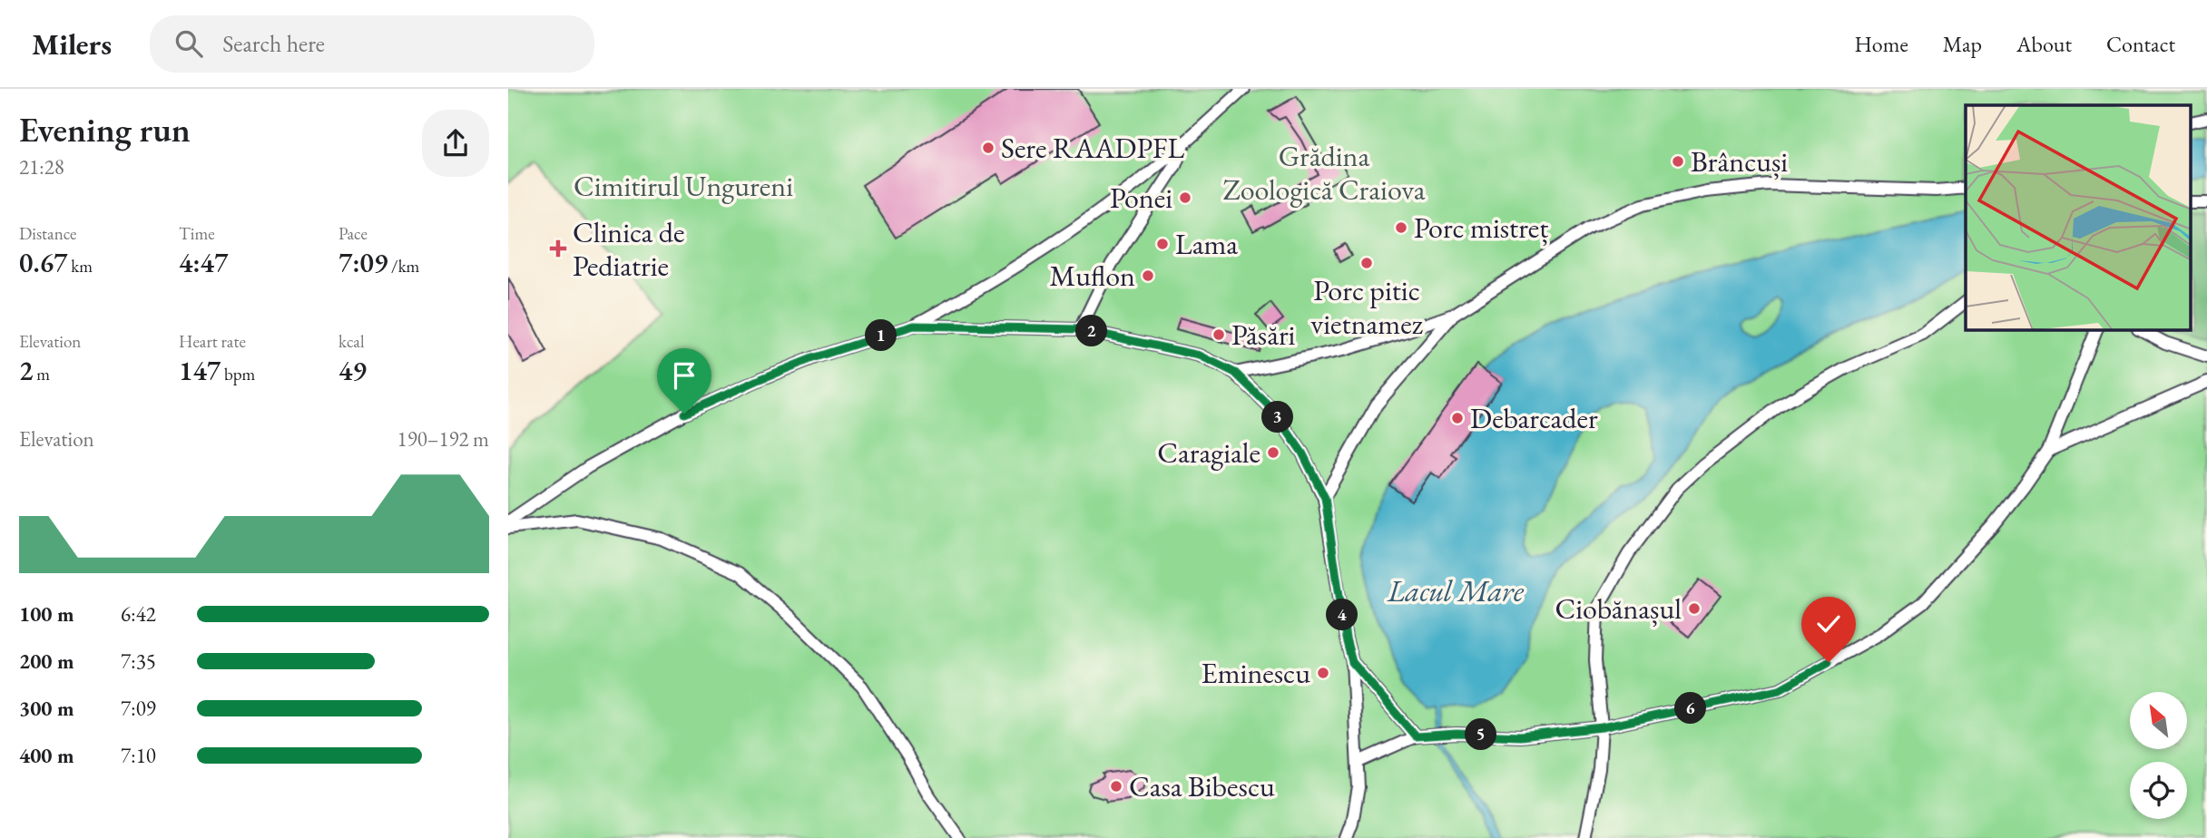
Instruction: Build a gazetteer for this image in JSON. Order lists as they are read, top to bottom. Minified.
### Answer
{"water":["Lacul Mare"],"parks":["Grădina Zoologică Craiova","Cimitirul Ungureni"],"places":{"other":["Sere RAADPFL","Brâncuși","Ponei","Porc mistreț","Lama","Porc pitic vietnamez","Muflon","Păsări","Debarcader","Caragiale","Ciobănașul","Eminescu","Casa Bibescu"],"health":["Clinica de Pediatrie"]},"north":"top left","page":{"header":"Milers","search":"Search here","nav":["Home","Map","About","Contact"],"heading":["Evening run","21:28"],"stats":[["Distance","0.67 km"],["Time","4:47"],["Pace","7:09 /km"],["Elevation","2 m"],["Heart rate","147 bpm"],["kcal","49"]],"pins":["2","1","3","4","6","5"],"chart":["Elevation","190–192 m"],"list":[{"name":"100 m","note":"6:42"},{"name":"200 m","note":"7:35"},{"name":"300 m","note":"7:09"},{"name":"400 m","note":"7:10"}]}}
